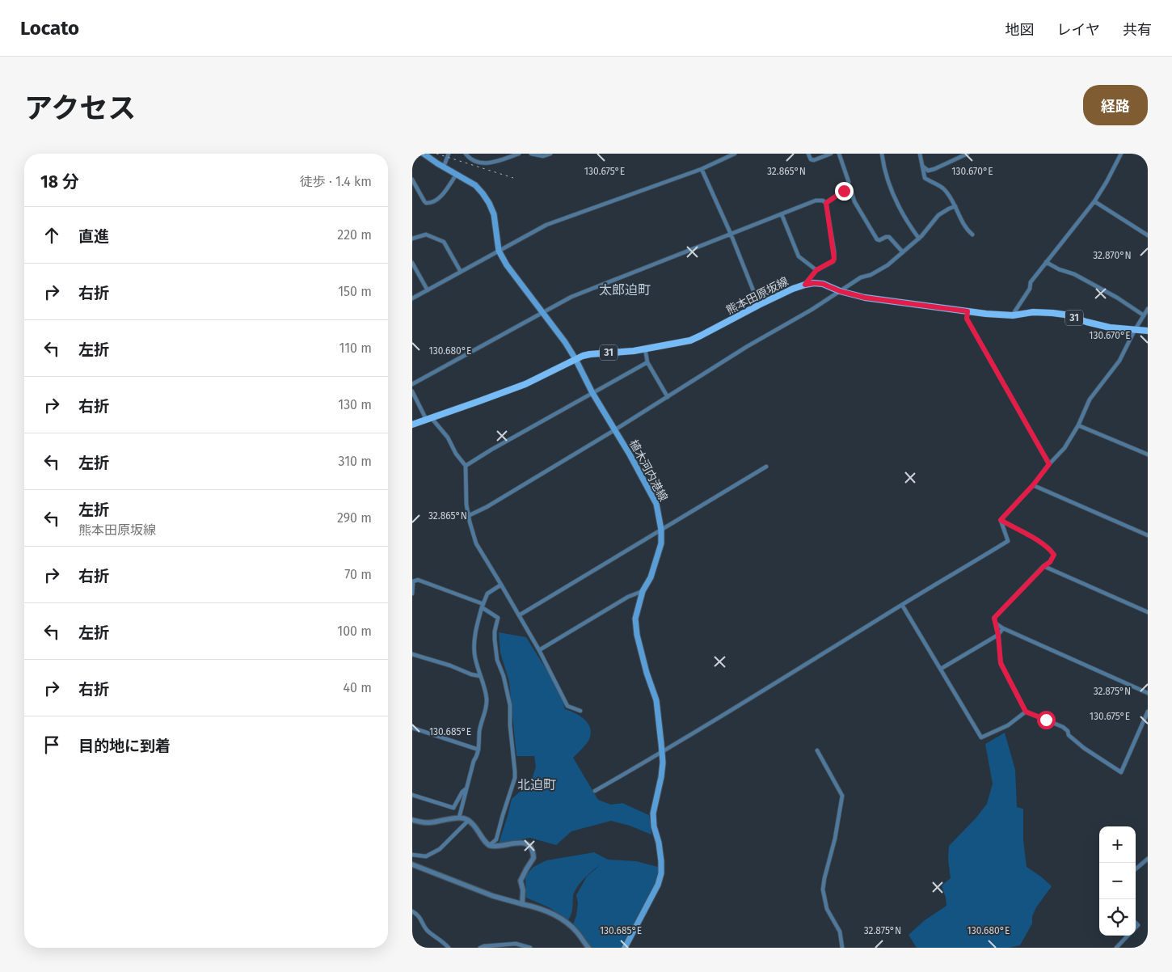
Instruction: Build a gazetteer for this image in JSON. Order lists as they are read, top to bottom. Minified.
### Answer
{"streets":{"main road":["熊本田原坂線","31","植木河内港線"]},"crossings":[["熊本田原坂線","植木河内港線"]],"districts":["太郎迫町","北迫町"],"page":{"header":"Locato","nav":["地図","レイヤ","共有"],"title":"アクセス","buttons":"経路","heading":["18 分","徒歩 · 1.4 km"],"list":[["直進","220 m"],["右折","150 m"],["左折","110 m"],["右折","130 m"],["左折","310 m"],["左折","熊本田原坂線","290 m"],["右折","70 m"],["左折","100 m"],["右折","40 m"],"目的地に到着"],"map_buttons":["+","−"]},"coordinates":["32.865°N","130.675°E","130.670°E","32.870°N","130.680°E","32.875°N","130.685°E"]}
